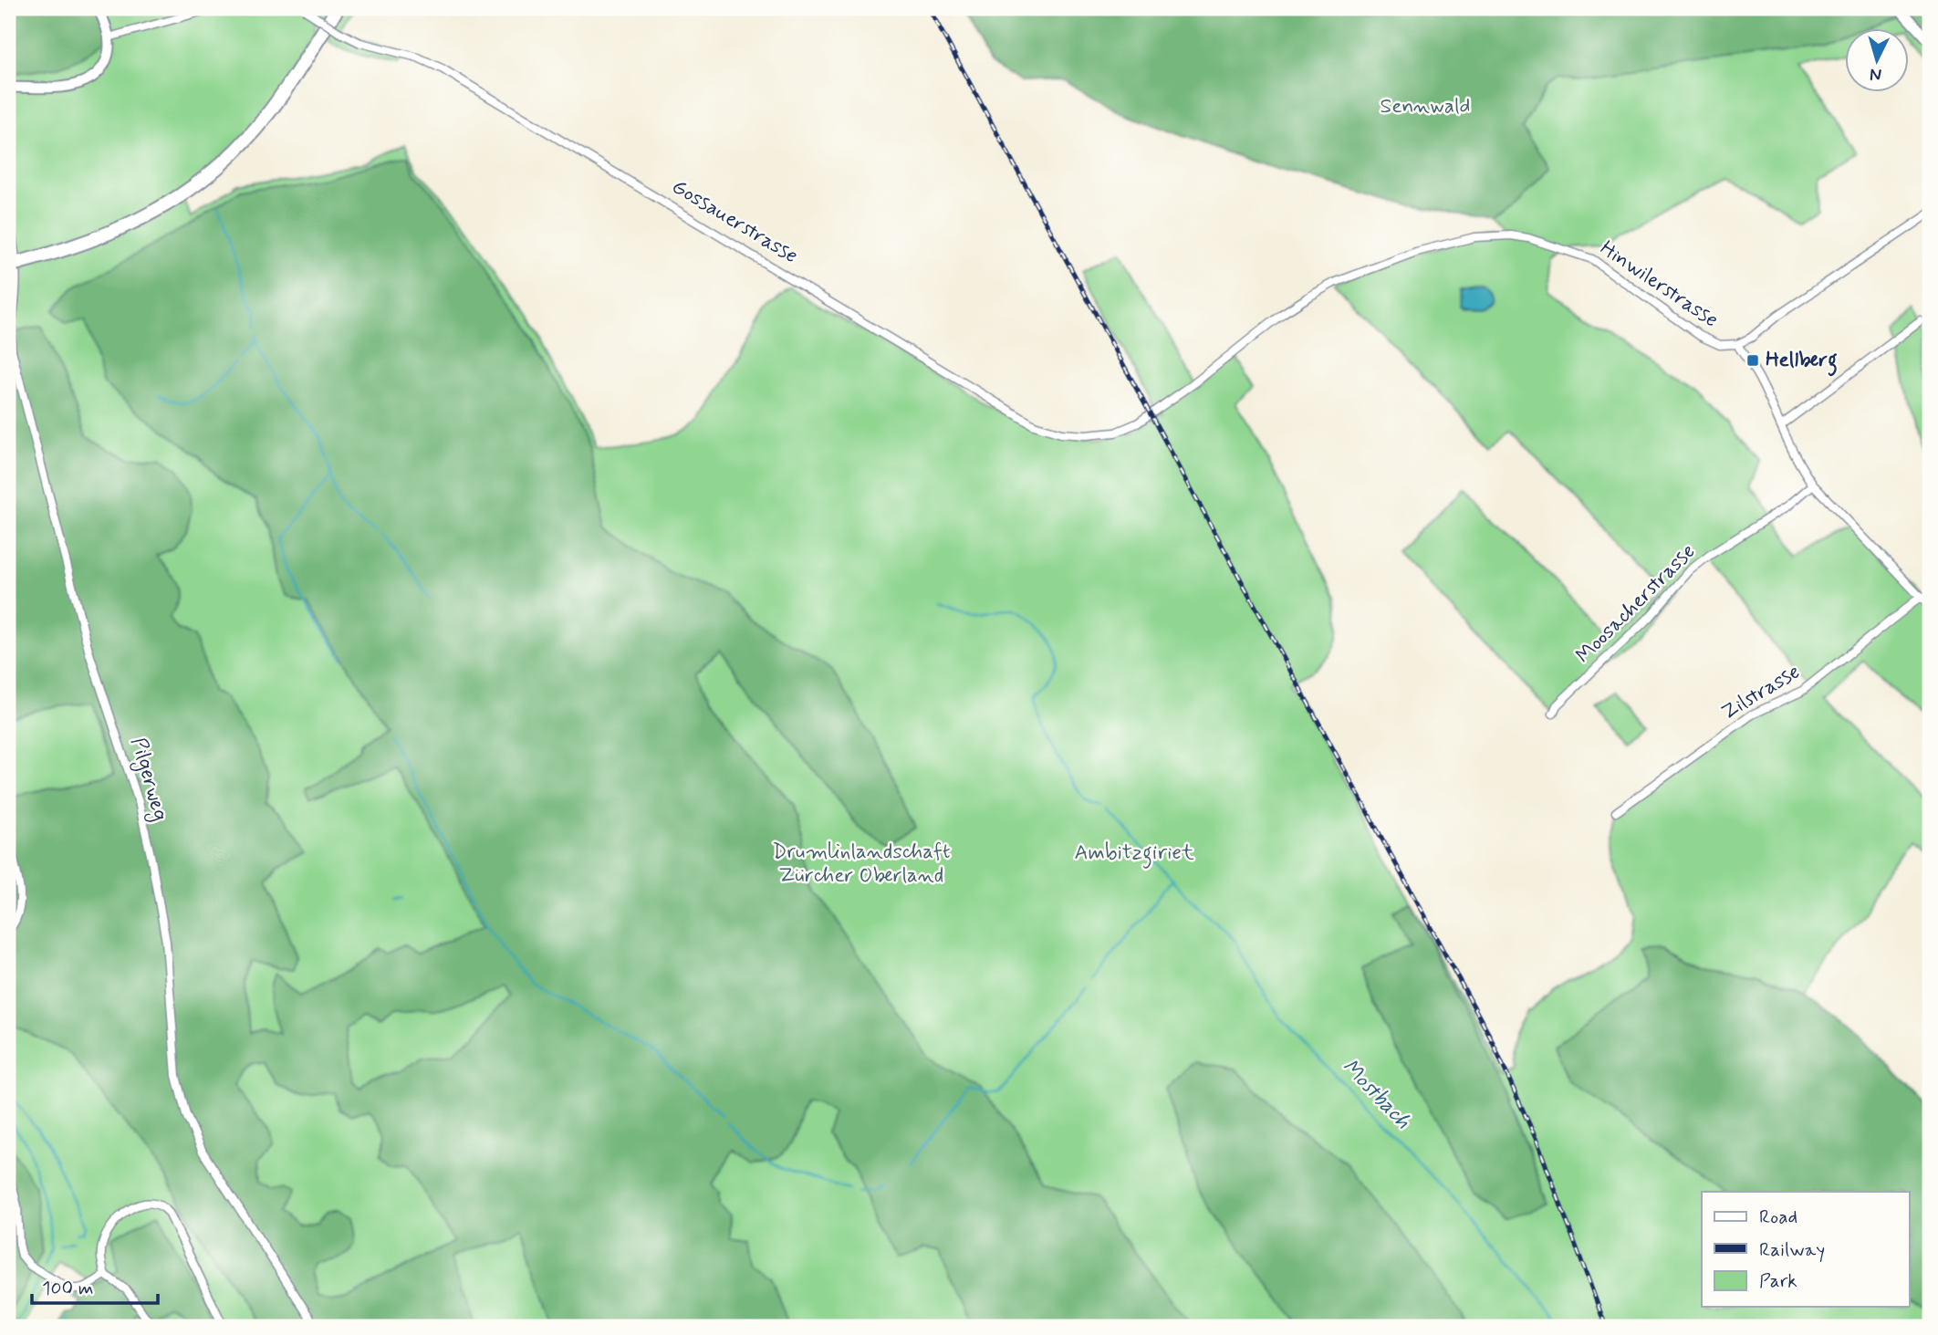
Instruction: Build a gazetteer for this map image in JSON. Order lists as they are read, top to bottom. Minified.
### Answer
{"streets":{"street":["Gossauerstrasse","Hinwilerstrasse","Moosacherstrasse","Zilstrasse","Pilgerweg"]},"crossings":[["Gossauerstrasse","Hinwilerstrasse"]],"water":["Mostbach"],"parks":["Sennwald","Drumlinlandschaft Zürcher Oberland","Ambitzgiriet"],"places":{"transit":["Hellberg"]},"legend":["Road","Railway","Park"],"scale_bar":"100 m","north":"bottom"}
